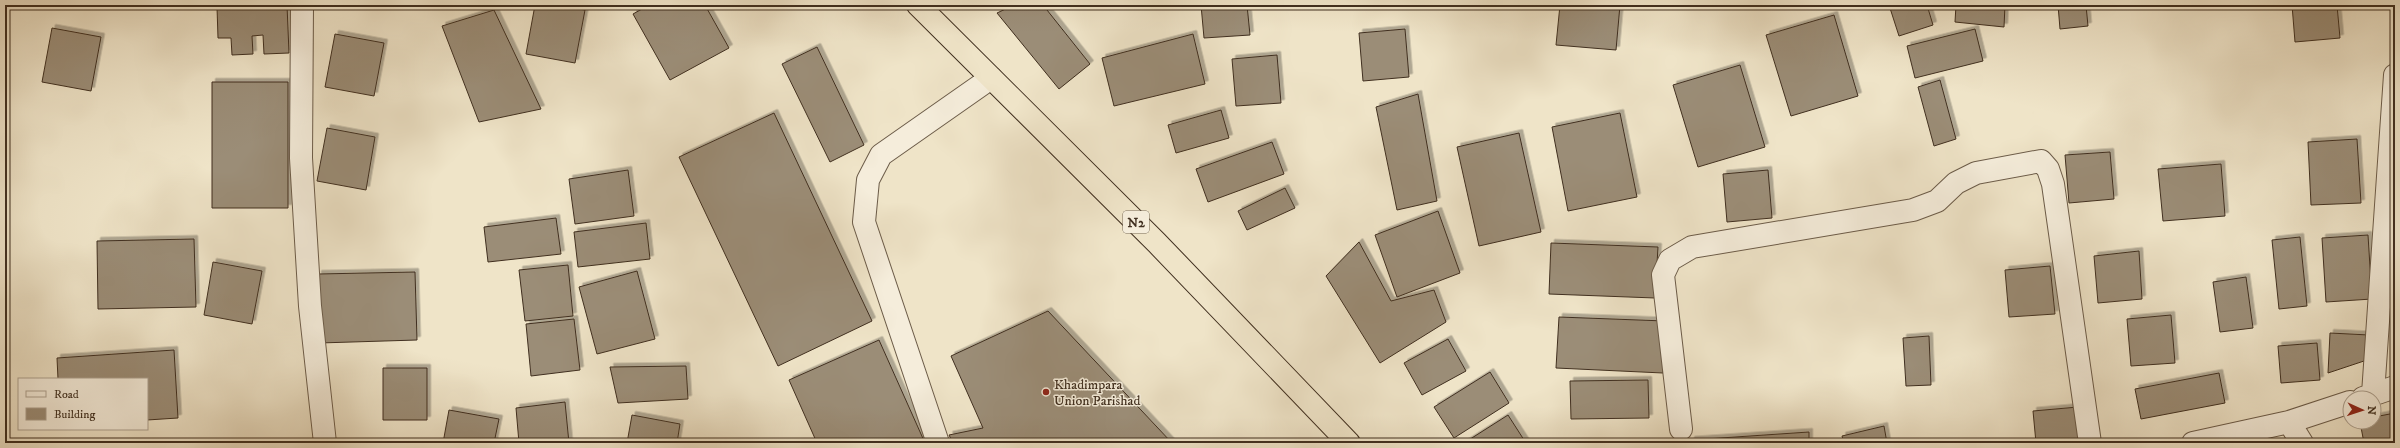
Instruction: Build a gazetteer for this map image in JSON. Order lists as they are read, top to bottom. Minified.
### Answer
{"streets":{"highway":["N2"]},"places":["Khadimpara Union Parishad"],"legend":["Road","Building"],"north":"right"}
